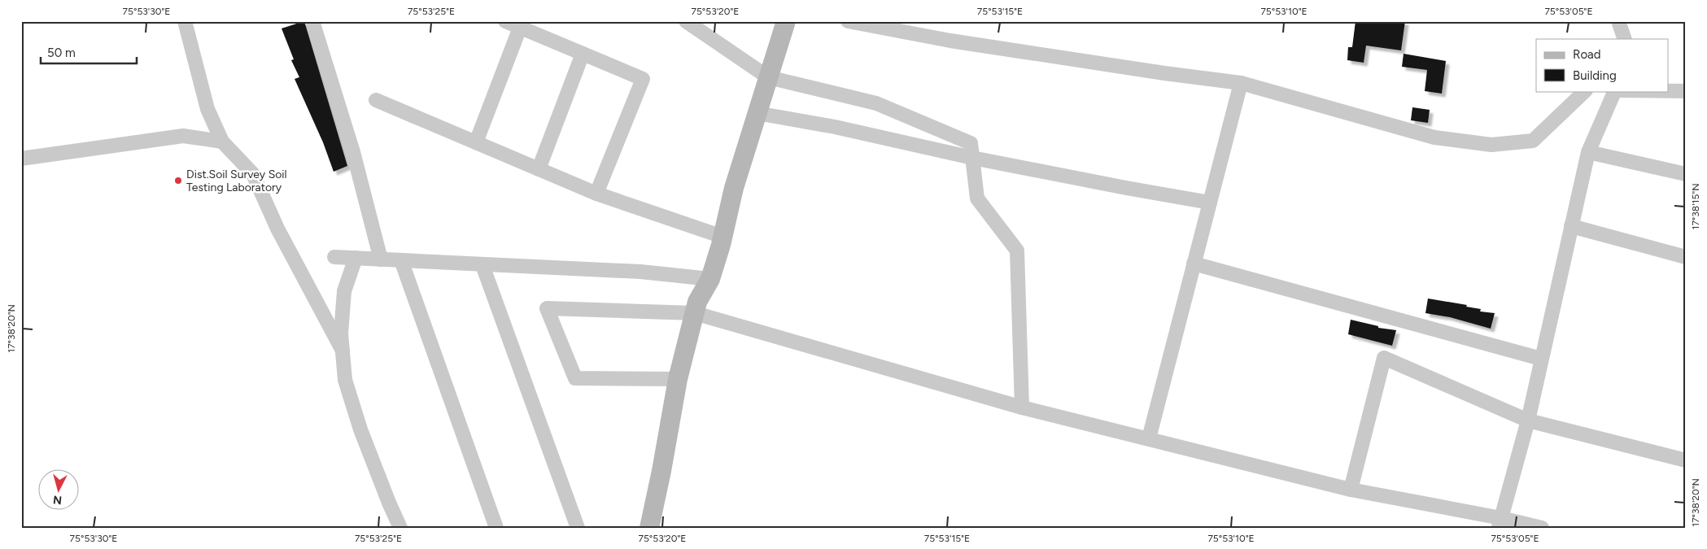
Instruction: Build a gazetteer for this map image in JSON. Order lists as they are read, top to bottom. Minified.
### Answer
{"places":["Dist.Soil Survey Soil Testing Laboratory"],"legend":["Road","Building"],"scale_bar":"50 m","north":"bottom","coordinates":["75°53'30\"E","75°53'25\"E","75°53'20\"E","75°53'15\"E","75°53'10\"E","75°53'05\"E","17°38'15\"N","17°38'20\"N"]}
